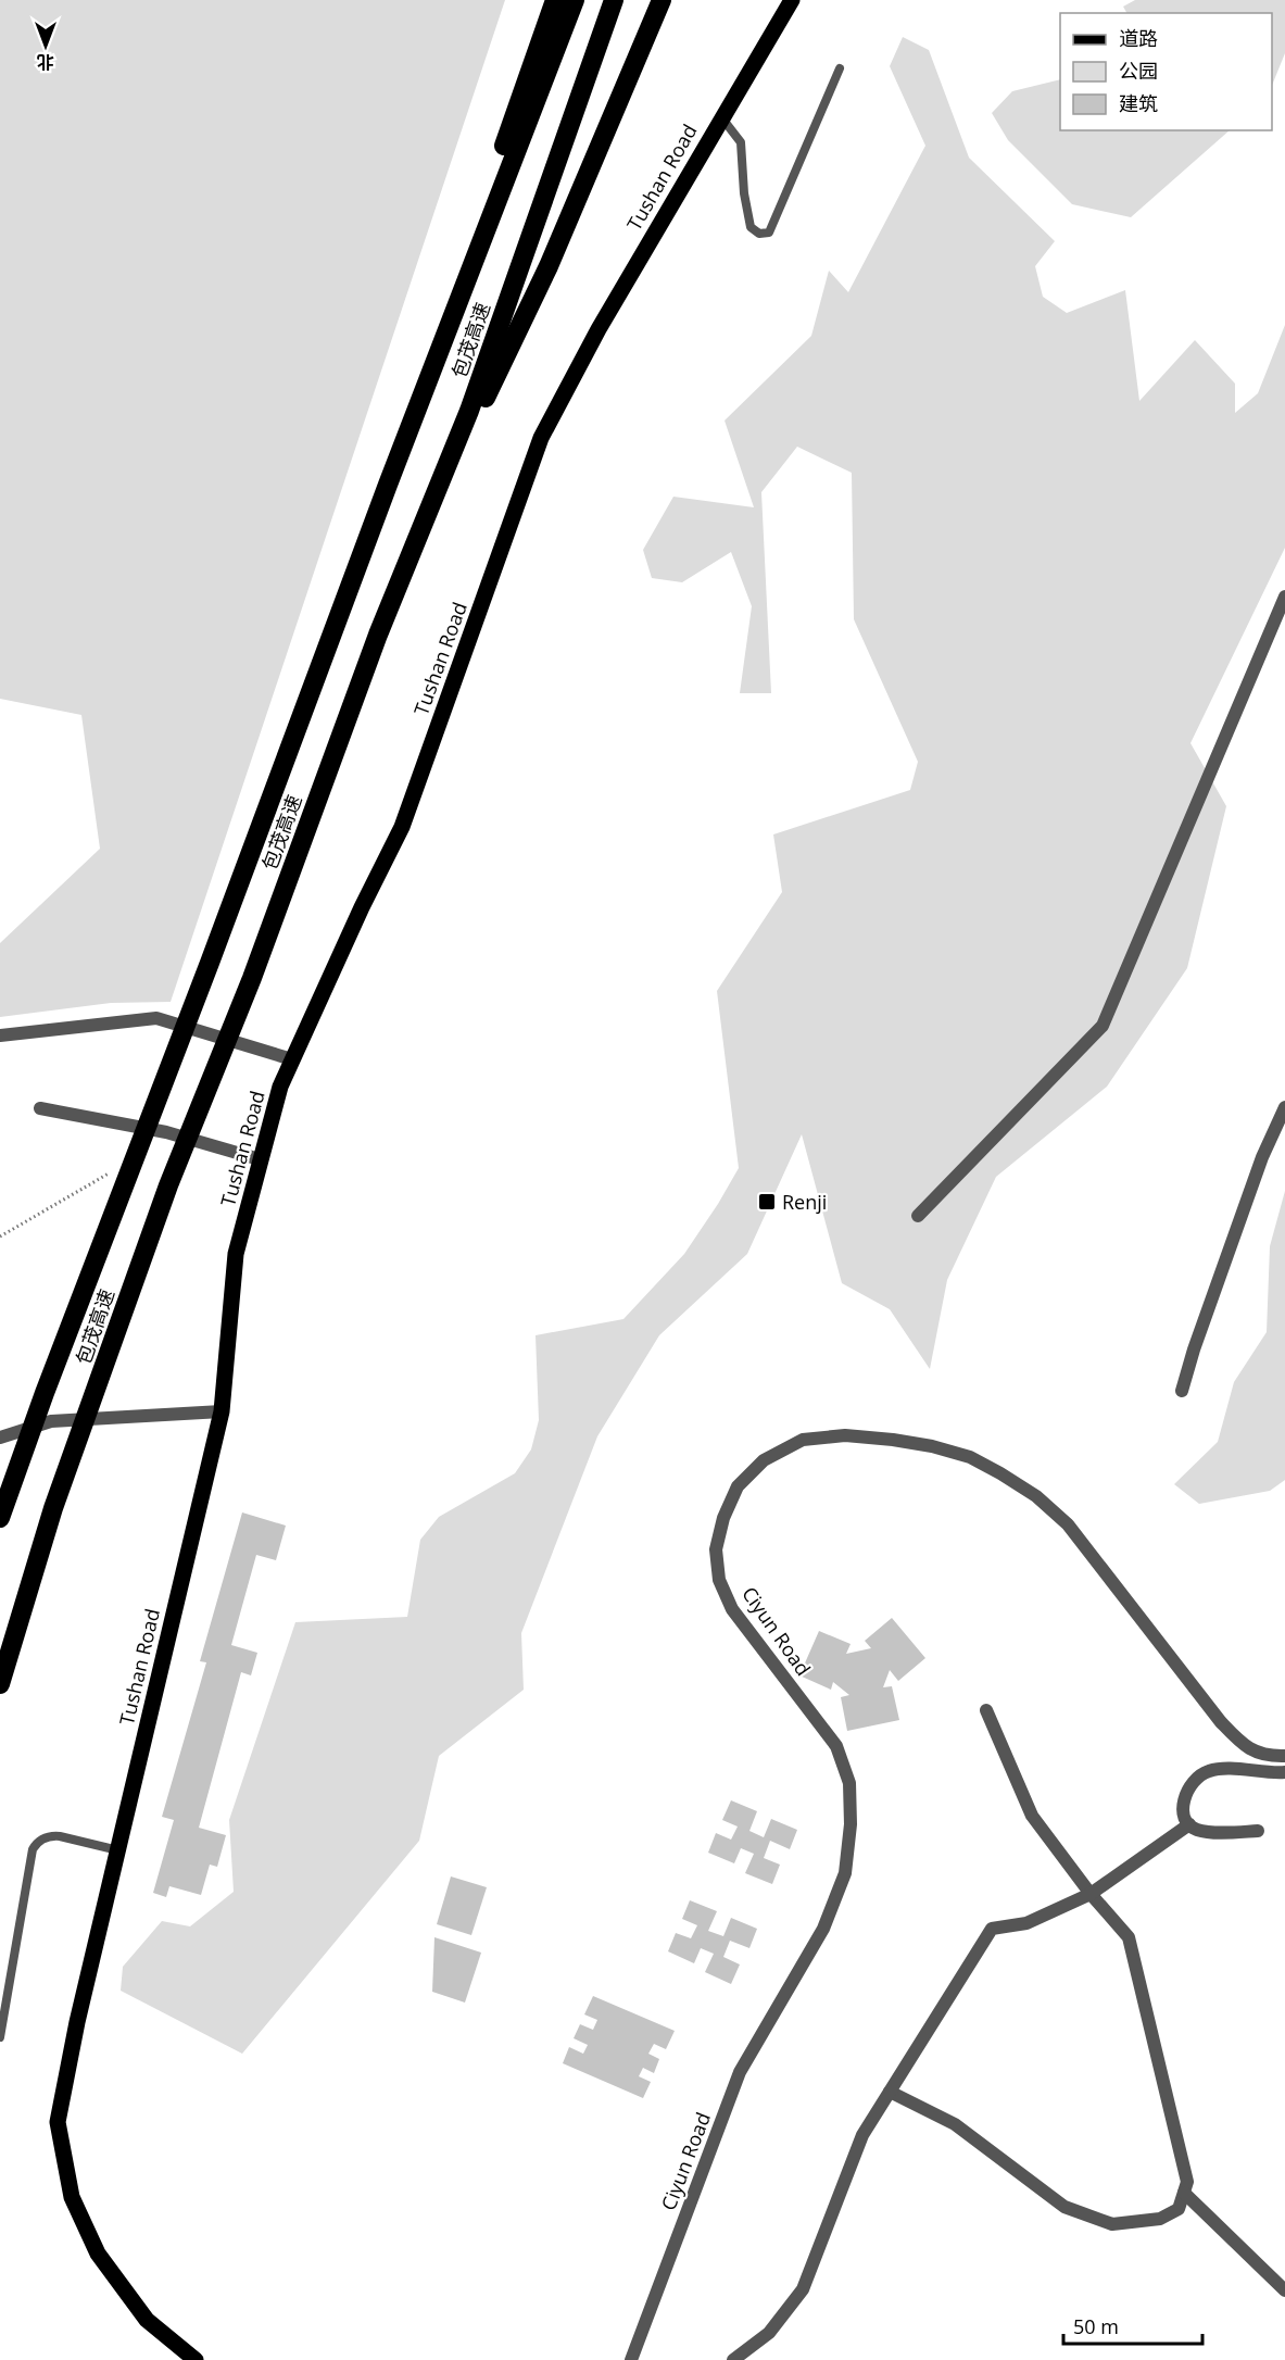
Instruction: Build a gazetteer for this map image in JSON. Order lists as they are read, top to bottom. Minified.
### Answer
{"streets":{"highway":["包茂高速"],"main road":["Tushan Road"],"street":["Ciyun Road"]},"places":{"transit":["Renji"]},"legend":["道路","公园","建筑"],"scale_bar":"50 m","north":"bottom"}
